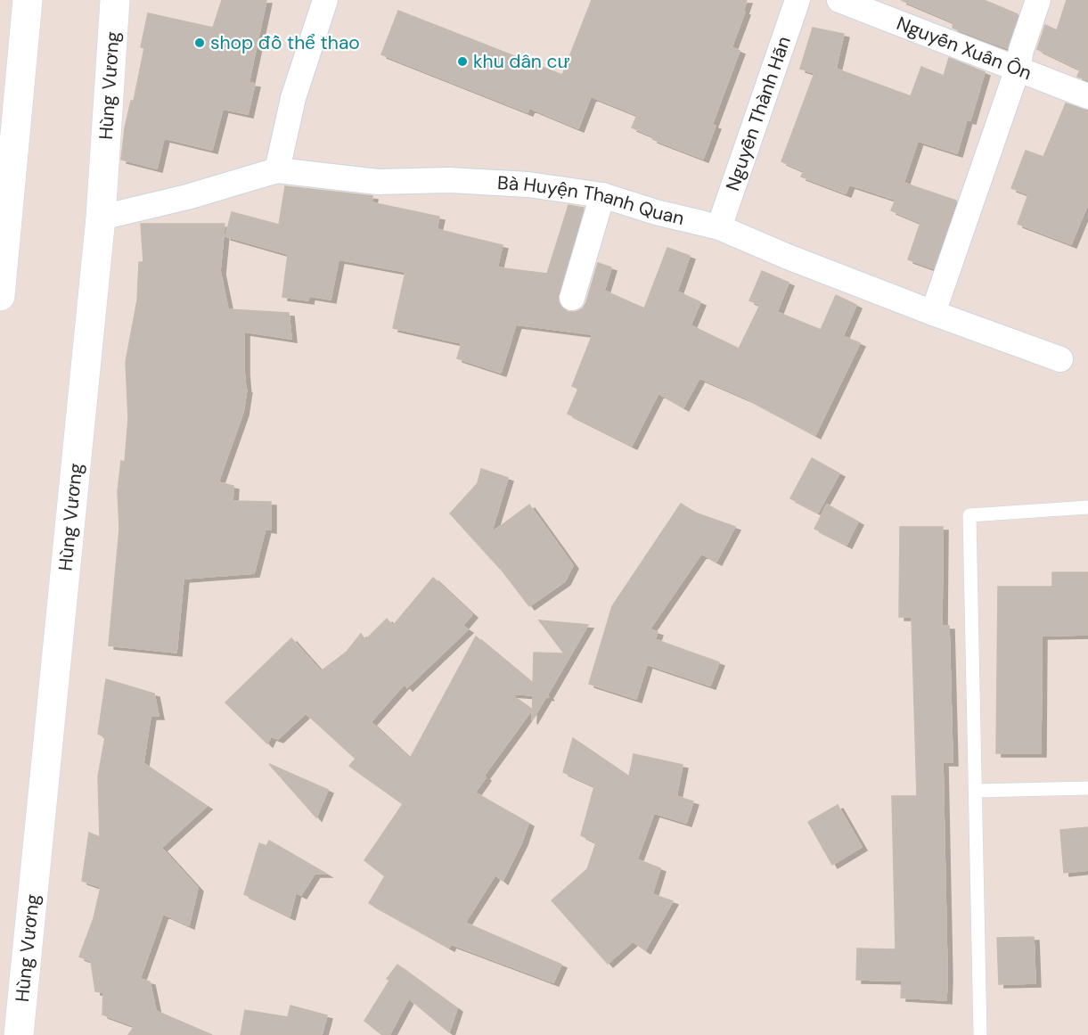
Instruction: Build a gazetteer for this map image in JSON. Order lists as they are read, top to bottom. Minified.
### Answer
{"streets":{"main road":["Hùng Vương"],"street":["Nguyễn Xuân Ôn","Nguyễn Thành Hãn","Bà Huyện Thanh Quan"]},"crossings":[["Hùng Vương","Bà Huyện Thanh Quan"],["Nguyễn Thành Hãn","Bà Huyện Thanh Quan"]],"places":["shop đồ thể thao","khu dân cư"]}
